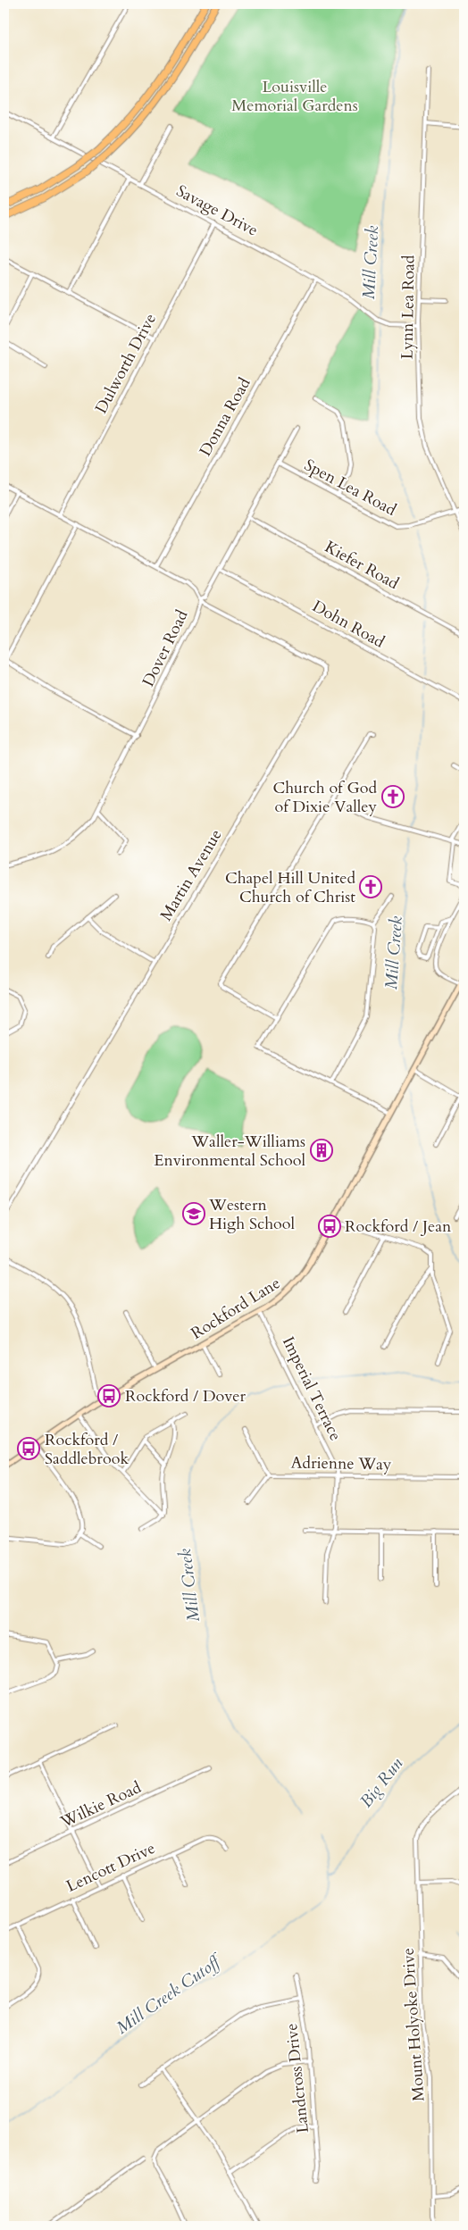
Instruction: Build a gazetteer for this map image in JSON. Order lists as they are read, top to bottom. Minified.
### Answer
{"streets":{"main road":["Rockford Lane"],"street":["Savage Drive","Lynn Lea Road","Dulworth Drive","Donna Road","Spen Lea Road","Kiefer Road","Dohn Road","Dover Road","Martin Avenue","Imperial Terrace","Adrienne Way","Wilkie Road","Lencott Drive","Mount Holyoke Drive","Landcross Drive"]},"crossings":[["Savage Drive","Lynn Lea Road"],["Savage Drive","Dulworth Drive"],["Savage Drive","Donna Road"],["Lynn Lea Road","Spen Lea Road"],["Dulworth Drive","Dover Road"],["Donna Road","Dover Road"],["Dover Road","Martin Avenue"],["Rockford Lane","Imperial Terrace"],["Imperial Terrace","Adrienne Way"]],"water":["Mill Creek","Big Run","Mill Creek Cutoff"],"parks":["Louisville Memorial Gardens"],"places":{"church":["Church of God of Dixie Valley","Chapel Hill United Church of Christ"],"building":["Waller-Williams Environmental School"],"school or university":["Western High School"],"bus stop":["Rockford / Jean","Rockford / Dover","Rockford / Saddlebrook"]}}
